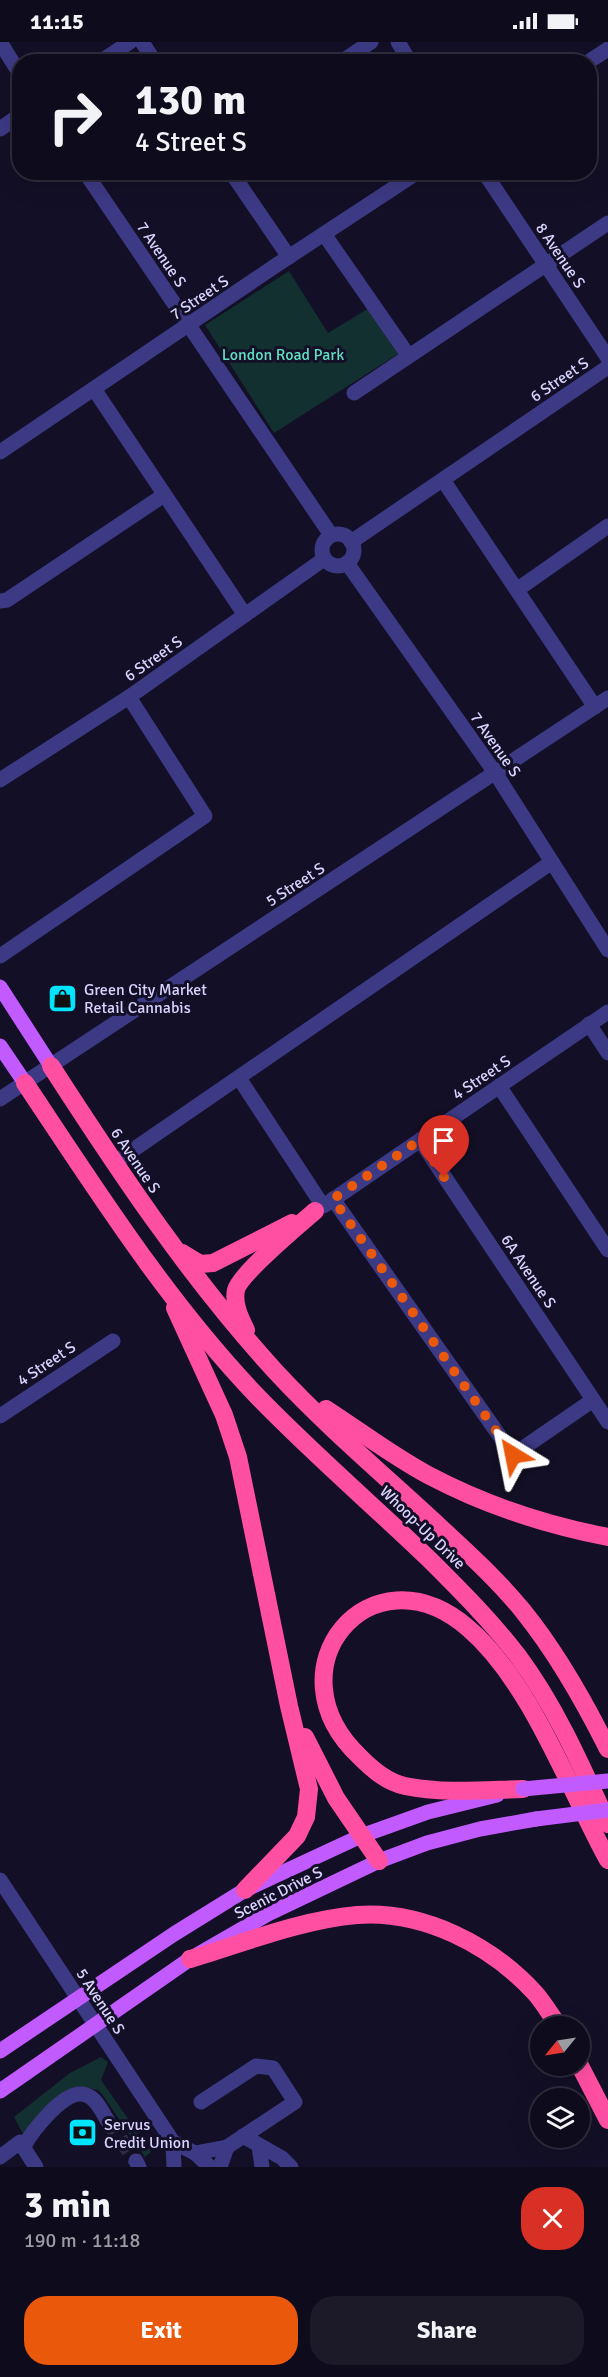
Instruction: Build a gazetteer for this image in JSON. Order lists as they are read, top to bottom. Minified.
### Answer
{"streets":{"highway":["6 Avenue S","Whoop-Up Drive"],"main road":["Scenic Drive S"],"street":["7 Avenue S","8 Avenue S","7 Street S","6 Street S","5 Street S","4 Street S","6A Avenue S","5 Avenue S"]},"crossings":[["7 Avenue S","7 Street S"],["7 Avenue S","6 Street S"],["7 Avenue S","5 Street S"],["5 Street S","6 Avenue S"],["4 Street S","6A Avenue S"],["6 Avenue S","Whoop-Up Drive"],["Scenic Drive S","5 Avenue S"]],"parks":["London Road Park"],"places":{"shop":["Green City Market Retail Cannabis"],"bank":["Servus Credit Union"]},"north":"bottom left","page":{"status":"11:15","turn":["130 m","4 Street S"],"heading":["3 min","190 m · 11:18"],"buttons":["Exit","Share"]}}
